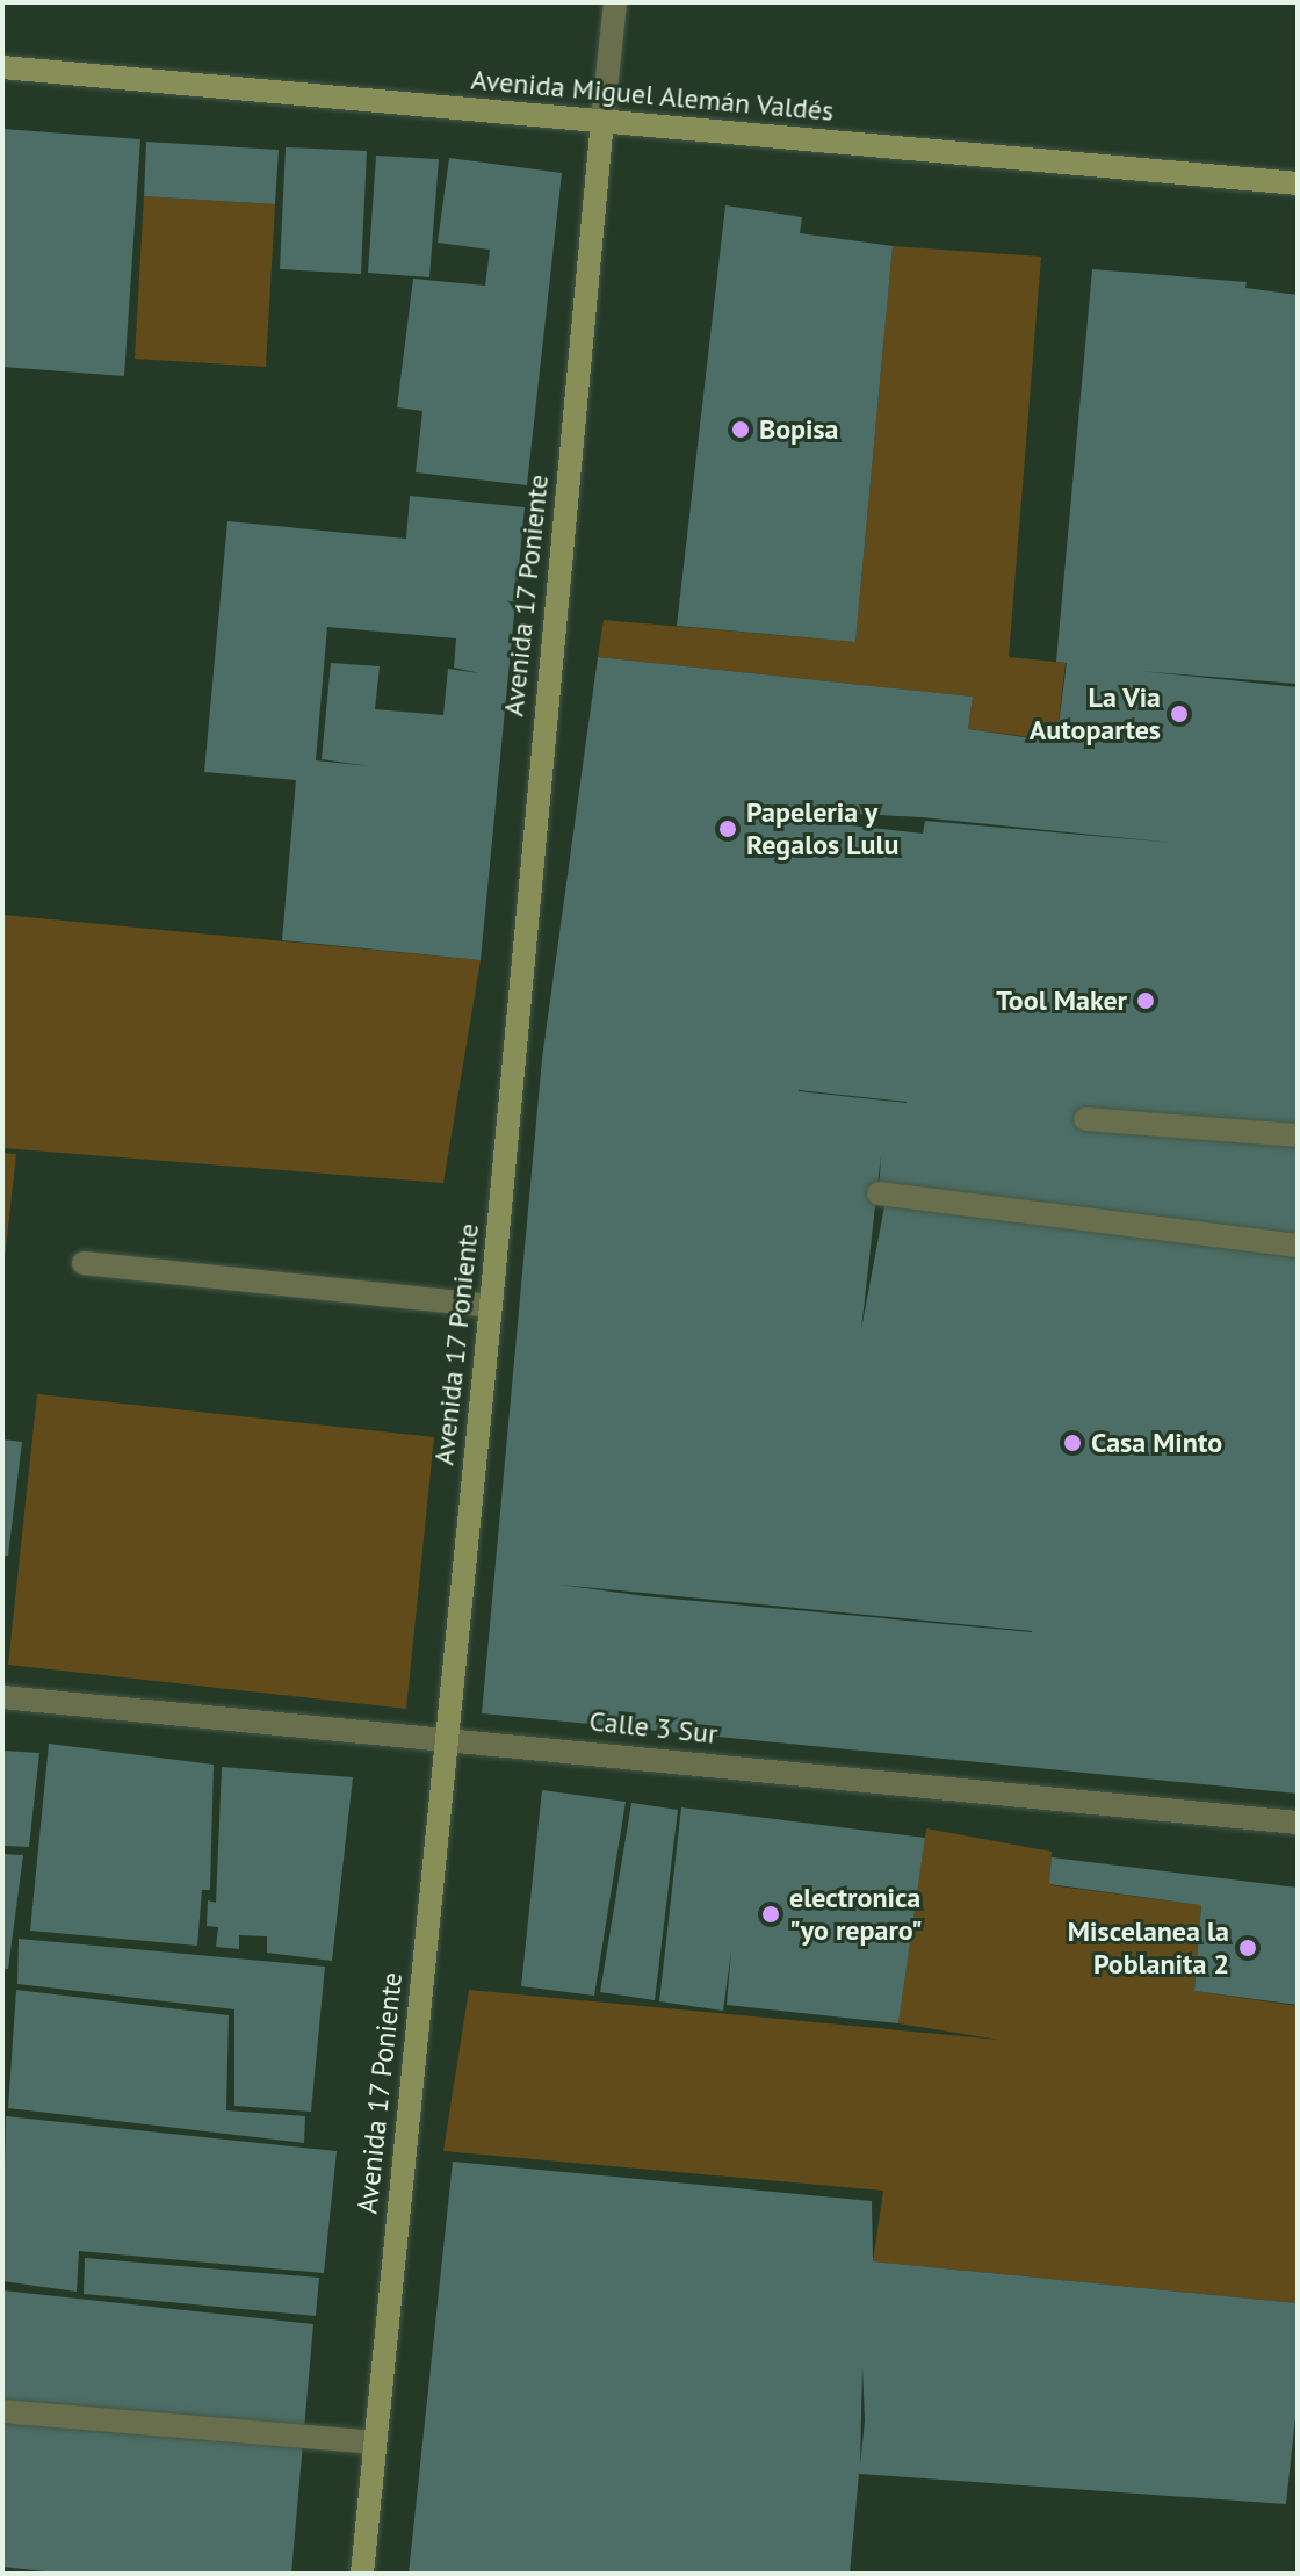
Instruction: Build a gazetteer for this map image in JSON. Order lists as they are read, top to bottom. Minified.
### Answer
{"streets":{"main road":["Avenida Miguel Alemán Valdés","Avenida 17 Poniente"],"street":["Calle 3 Sur"]},"crossings":[["Avenida Miguel Alemán Valdés","Avenida 17 Poniente"],["Avenida 17 Poniente","Calle 3 Sur"]],"places":["Bopisa","La Via Autopartes","Papeleria y Regalos Lulu","Tool Maker","Casa Minto","electronica \"yo reparo\"","Miscelanea la Poblanita 2"]}
